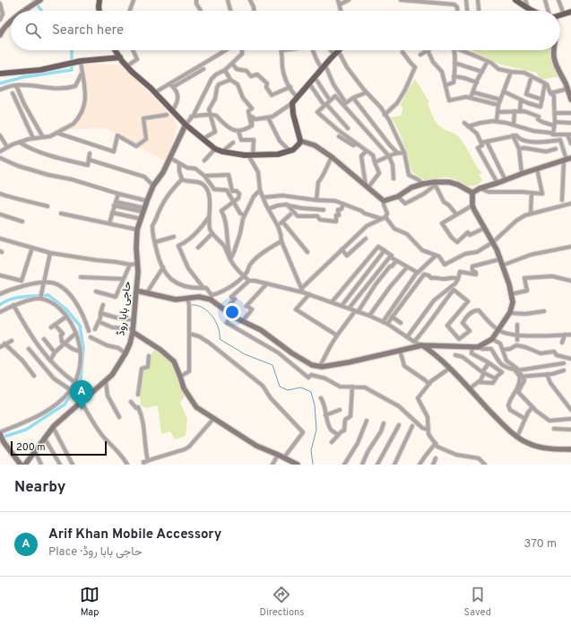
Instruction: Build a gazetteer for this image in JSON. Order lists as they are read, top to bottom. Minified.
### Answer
{"streets":{"street":["حاجی بابا روڈ"]},"scale_bar":"200 m","page":{"search":"Search here","pins":"A","scale":"200 m","heading":"Nearby","list":[{"mark":"A","name":"Arif Khan Mobile Accessory","note":"Place · حاجی بابا روڈ","value":"370 m"}],"nav":["Map","Directions","Saved"]}}
